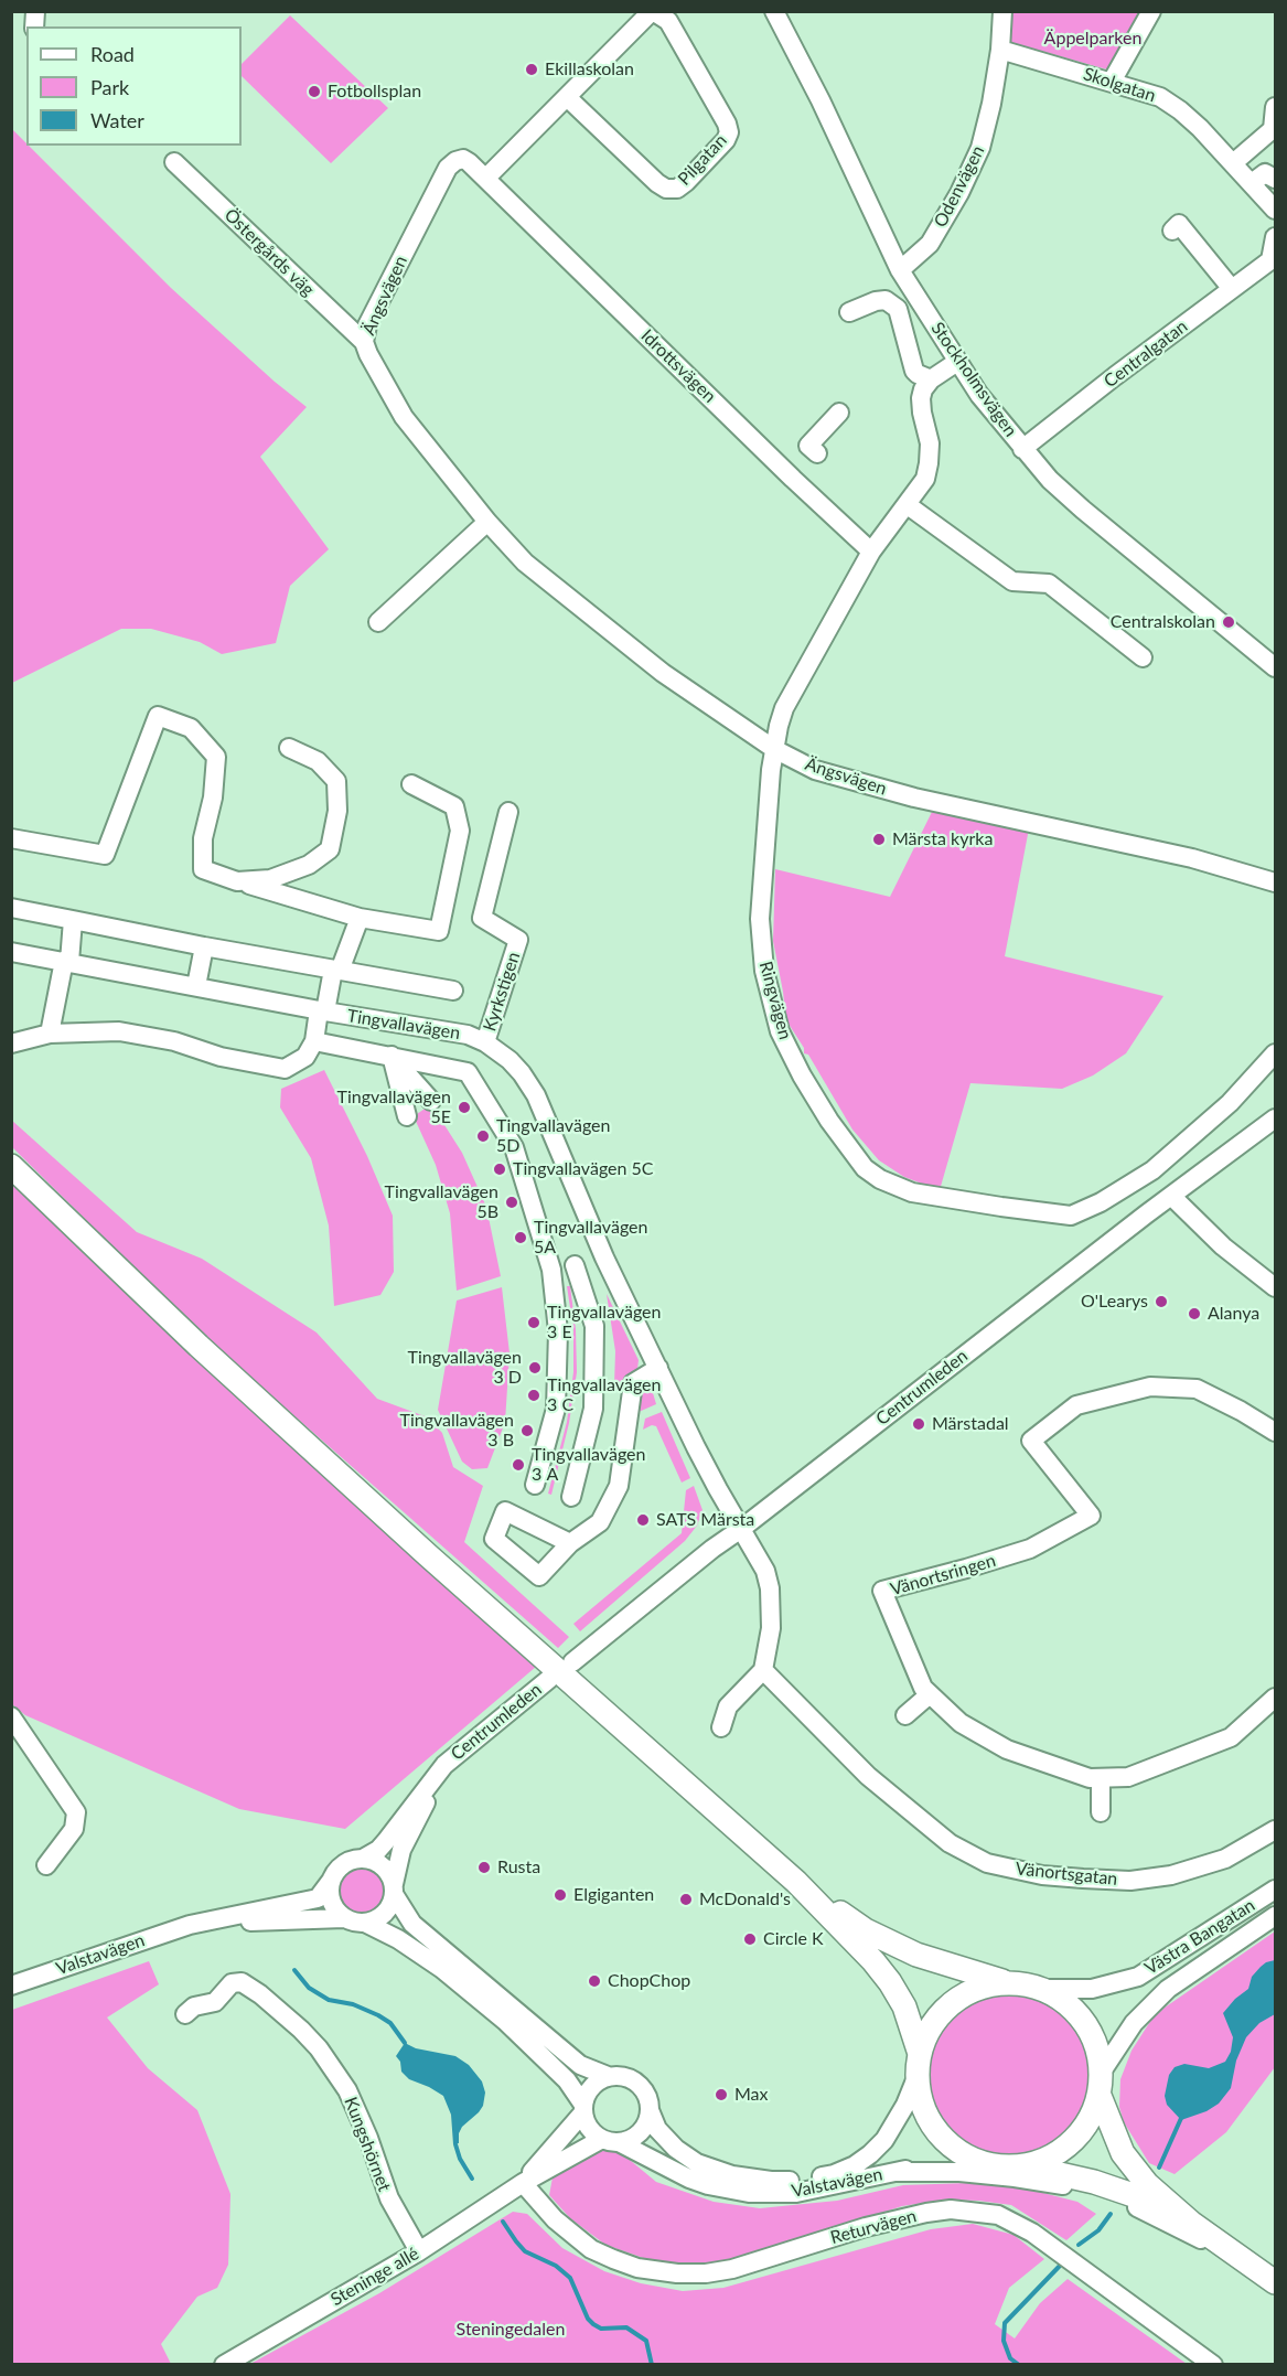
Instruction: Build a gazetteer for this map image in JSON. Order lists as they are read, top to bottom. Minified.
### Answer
{"streets":{"street":["Skolgatan","Pilgatan","Odenvägen","Östergårds väg","Ängsvägen","Centralgatan","Idrottsvägen","Stockholmsvägen","Kyrkstigen","Ringvägen","Tingvallavägen","Centrumleden","Vänortsringen","Vänortsgatan","Västra Bangatan","Valstavägen","Kungshörnet","Returvägen","Steninge allé"]},"crossings":[["Skolgatan","Odenvägen"],["Pilgatan","Ängsvägen"],["Pilgatan","Idrottsvägen"],["Odenvägen","Stockholmsvägen"],["Östergårds väg","Ängsvägen"],["Ängsvägen","Idrottsvägen"],["Ängsvägen","Ringvägen"],["Centralgatan","Stockholmsvägen"],["Idrottsvägen","Ringvägen"],["Kyrkstigen","Tingvallavägen"],["Tingvallavägen","Centrumleden"],["Tingvallavägen","Vänortsgatan"],["Centrumleden","Valstavägen"],["Västra Bangatan","Valstavägen"],["Valstavägen","Steninge allé"],["Kungshörnet","Steninge allé"],["Returvägen","Steninge allé"]],"parks":["Äppelparken","Steningedalen"],"places":["Ekillaskolan","Fotbollsplan","Centralskolan","Märsta kyrka","Tingvallavägen 5E","Tingvallavägen 5D","Tingvallavägen 5C","Tingvallavägen 5B","Tingvallavägen 5A","O'Learys","Alanya","Tingvallavägen 3 E","Tingvallavägen 3 D","Tingvallavägen 3 C","Märstadal","Tingvallavägen 3 B","Tingvallavägen 3 A","SATS Märsta","Rusta","Elgiganten","McDonald's","Circle K","ChopChop","Max"],"legend":["Road","Park","Water"]}
